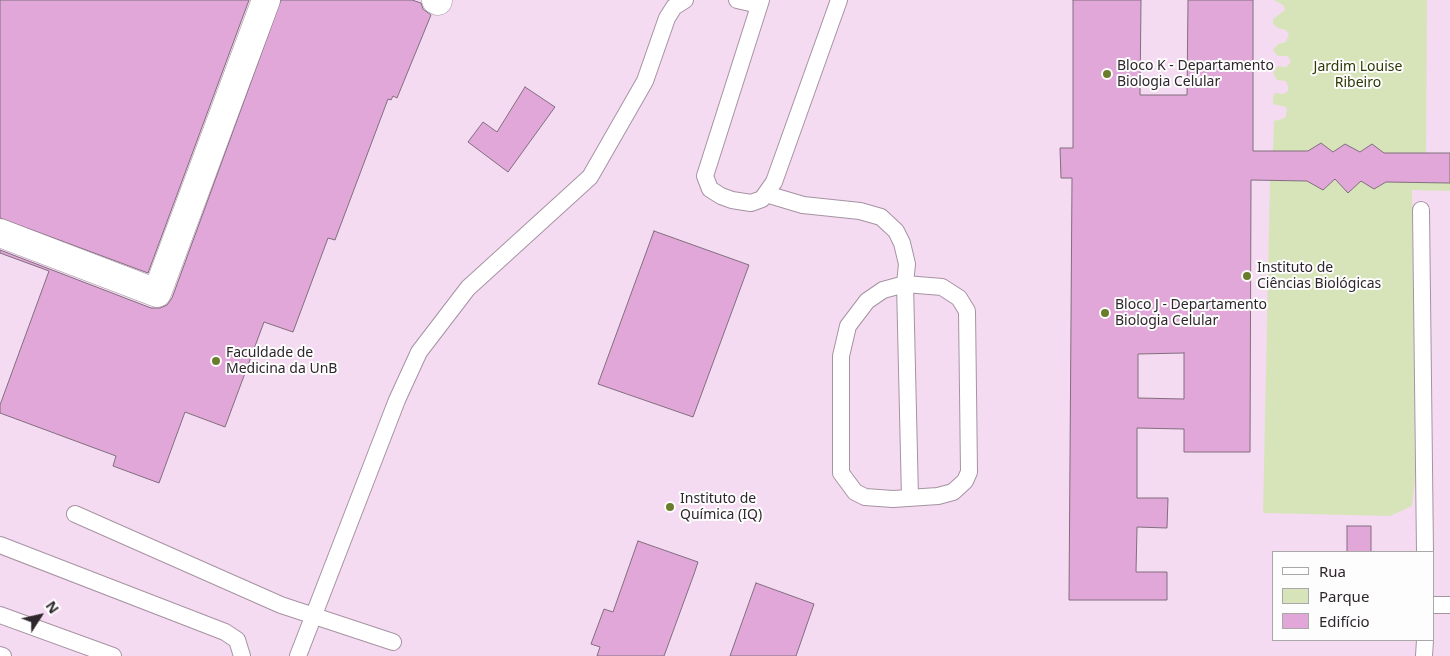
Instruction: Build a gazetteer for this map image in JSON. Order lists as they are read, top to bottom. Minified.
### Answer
{"parks":["Jardim Louise Ribeiro"],"places":["Bloco K - Departamento Biologia Celular","Instituto de Ciências Biológicas","Bloco J - Departamento Biologia Celular","Faculdade de Medicina da UnB","Instituto de Química (IQ)"],"legend":["Rua","Parque","Edifício"],"north":"top right"}
